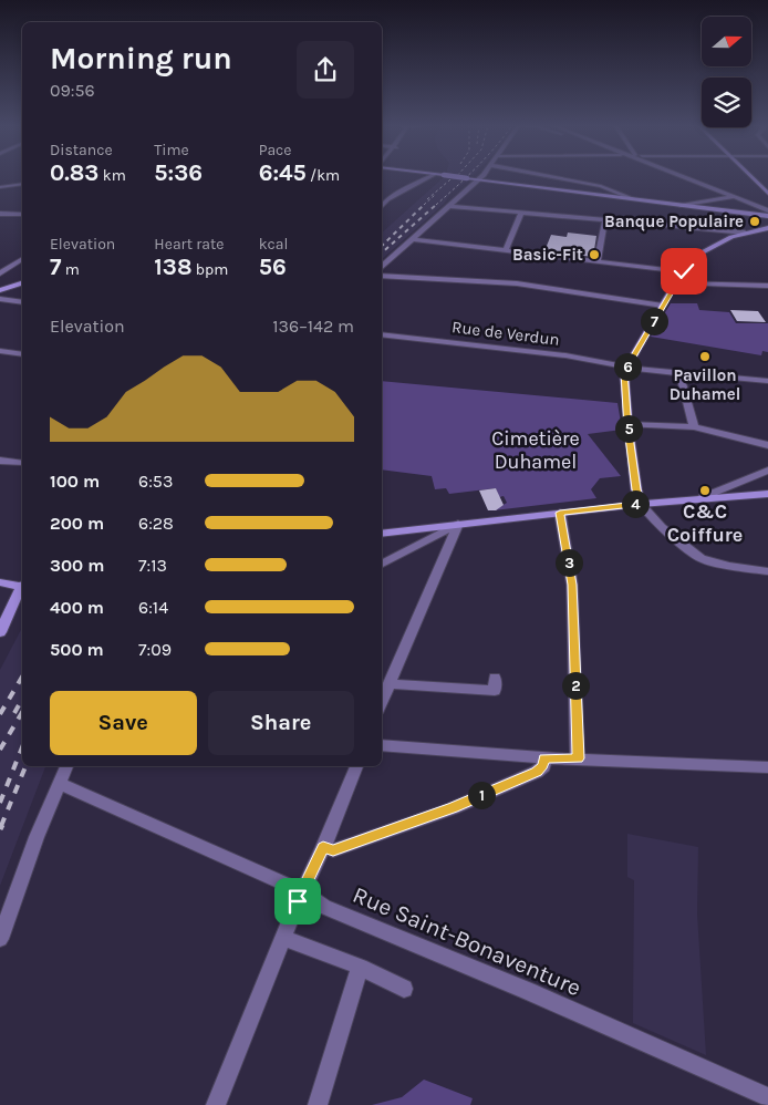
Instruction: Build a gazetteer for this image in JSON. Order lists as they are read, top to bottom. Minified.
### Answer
{"streets":{"street":["Rue de Verdun","Rue Saint-Bonaventure"]},"parks":["Cimetière Duhamel"],"places":["Banque Populaire","Basic-Fit","Pavillon Duhamel","C&C Coiffure"],"north":"right","page":{"heading":["Morning run","09:56"],"stats":[["Distance","0.83 km"],["Time","5:36"],["Pace","6:45 /km"],["Elevation","7 m"],["Heart rate","138 bpm"],["kcal","56"]],"chart":["Elevation","136–142 m"],"pins":["7","6","5","4","3","2","1"],"list":[{"name":"100 m","note":"6:53"},{"name":"200 m","note":"6:28"},{"name":"300 m","note":"7:13"},{"name":"400 m","note":"6:14"},{"name":"500 m","note":"7:09"}],"buttons":["Save","Share"]}}
